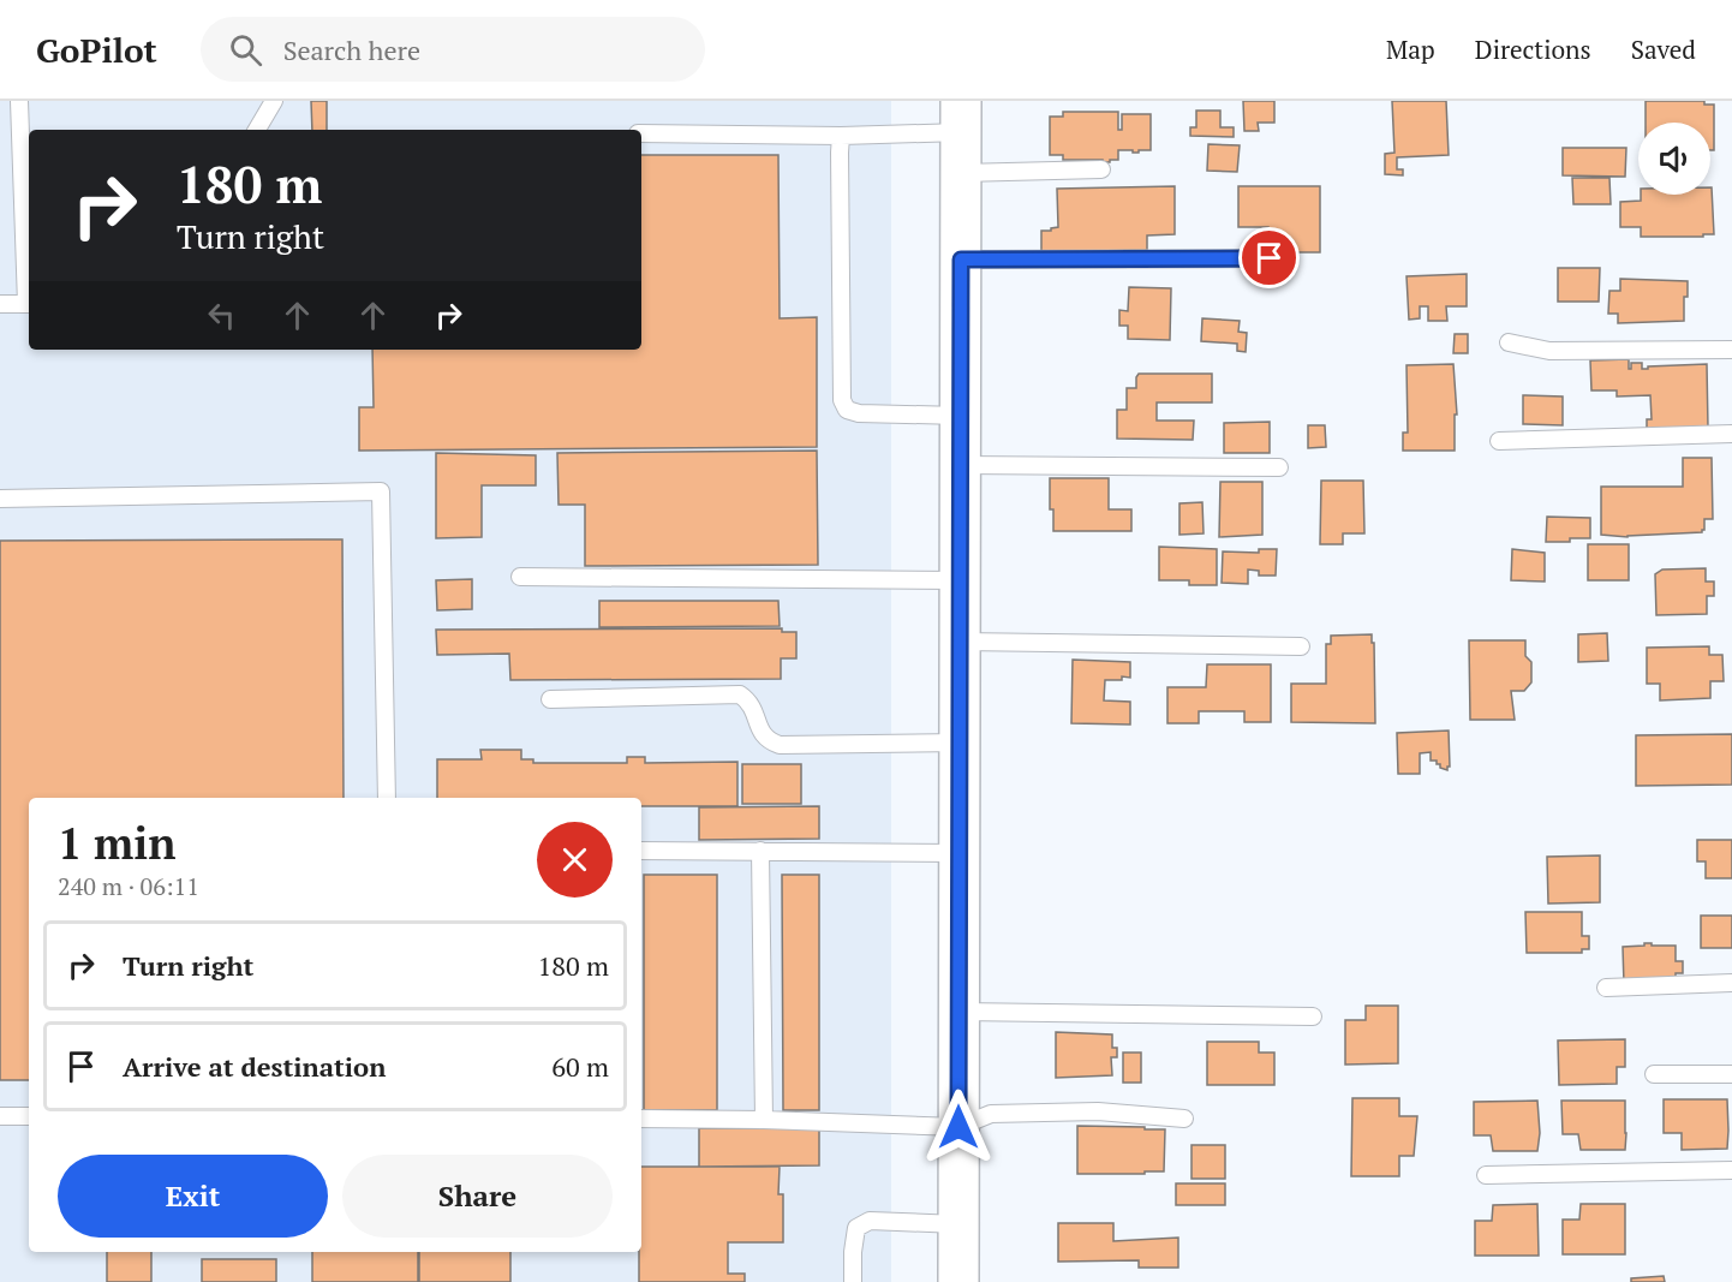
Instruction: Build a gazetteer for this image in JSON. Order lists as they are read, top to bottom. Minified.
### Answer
{"page":{"header":"GoPilot","search":"Search here","nav":["Map","Directions","Saved"],"turn":["180 m","Turn right"],"heading":["1 min","240 m · 06:11"],"list":[{"name":"Turn right","value":"180 m"},{"name":"Arrive at destination","value":"60 m"}],"buttons":["Exit","Share"]}}
